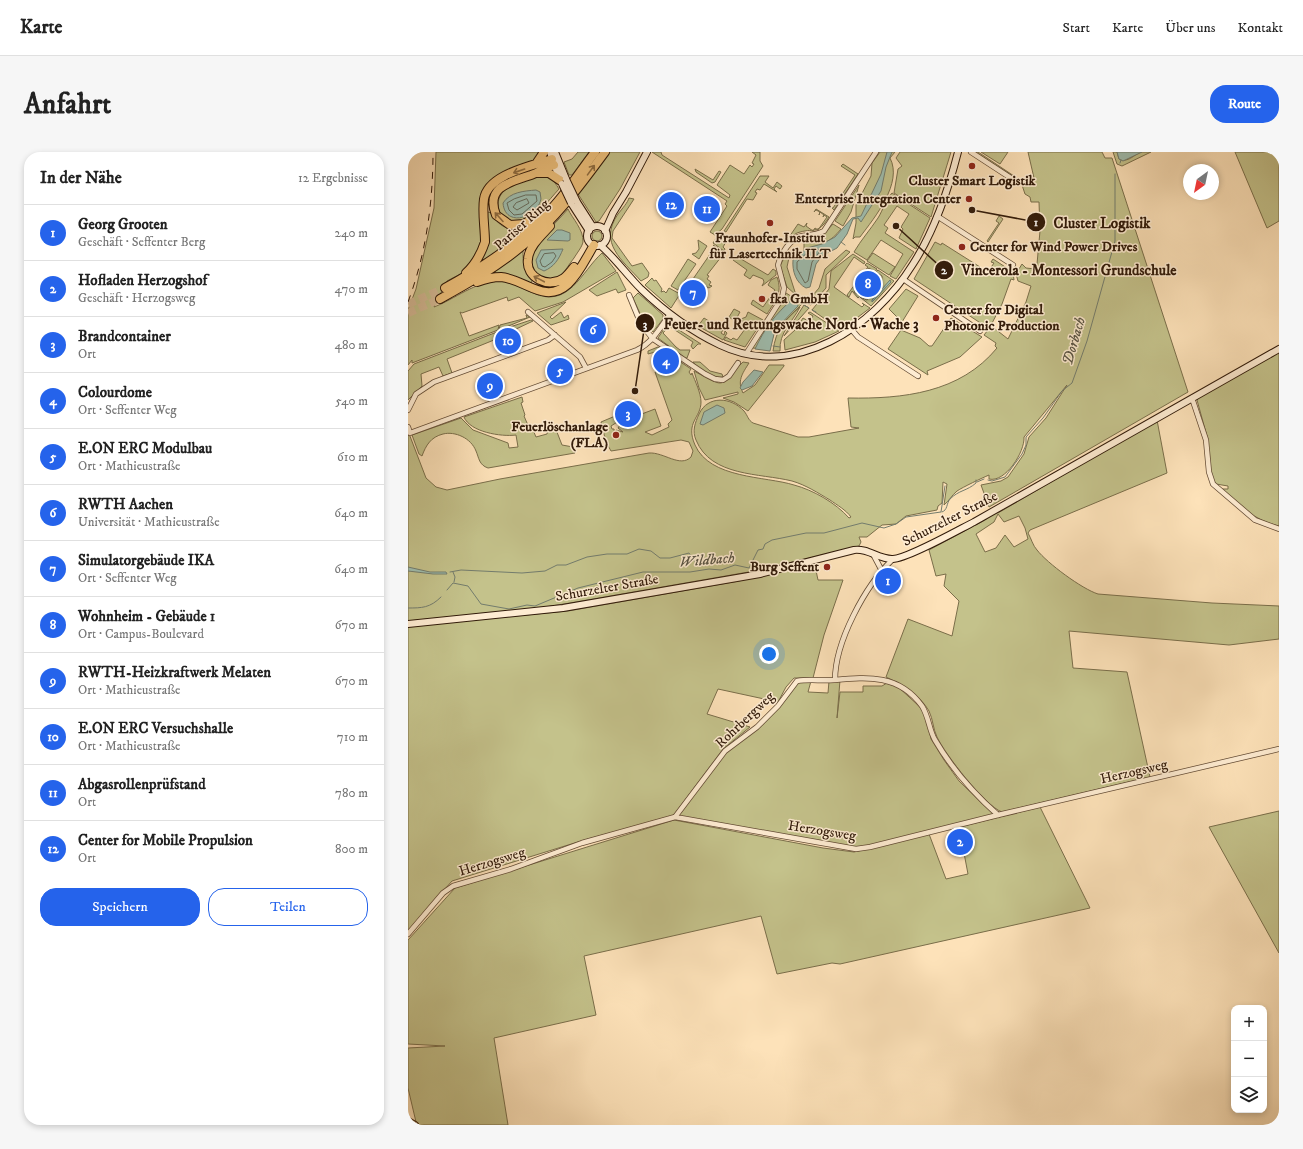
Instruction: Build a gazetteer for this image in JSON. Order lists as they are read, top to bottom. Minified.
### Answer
{"streets":{"highway":["Pariser Ring"],"street":["Schurzelter Straße","Rohrbergweg","Herzogsweg"]},"crossings":[["Rohrbergweg","Herzogsweg"]],"water":["Dorbach","Wildbach"],"places":["Cluster Smart Logistik","Enterprise Integration Center","Cluster Logistik","Fraunhofer-Institut für Lasertechnik ILT","Vincerola - Montessori Grundschule","Center for Wind Power Drives","fka GmbH","Center for Digital Photonic Production","Feuer- und Rettungswache Nord - Wache 3","Feuerlöschanlage (FLA)","Burg Seffent"],"north":"bottom left","page":{"header":"Karte","nav":["Start","Karte","Über uns","Kontakt"],"buttons":["Route",["Speichern","Teilen"]],"title":"Anfahrt","heading":["In der Nähe","12 Ergebnisse"],"pins":["12","11","8","7","6","10","4","5","9","3","1","2"],"list":[{"mark":"1","name":"Georg Grooten","note":"Geschäft · Seffenter Berg","value":"240 m"},{"mark":"2","name":"Hofladen Herzogshof","note":"Geschäft · Herzogsweg","value":"470 m"},{"mark":"3","name":"Brandcontainer","note":"Ort","value":"480 m"},{"mark":"4","name":"Colourdome","note":"Ort · Seffenter Weg","value":"540 m"},{"mark":"5","name":"E.ON ERC Modulbau","note":"Ort · Mathieustraße","value":"610 m"},{"mark":"6","name":"RWTH Aachen","note":"Universität · Mathieustraße","value":"640 m"},{"mark":"7","name":"Simulatorgebäude IKA","note":"Ort · Seffenter Weg","value":"640 m"},{"mark":"8","name":"Wohnheim - Gebäude 1","note":"Ort · Campus-Boulevard","value":"670 m"},{"mark":"9","name":"RWTH-Heizkraftwerk Melaten","note":"Ort · Mathieustraße","value":"670 m"},{"mark":"10","name":"E.ON ERC Versuchshalle","note":"Ort · Mathieustraße","value":"710 m"},{"mark":"11","name":"Abgasrollenprüfstand","note":"Ort","value":"780 m"},{"mark":"12","name":"Center for Mobile Propulsion","note":"Ort","value":"800 m"}],"map_buttons":["+","−"]}}
